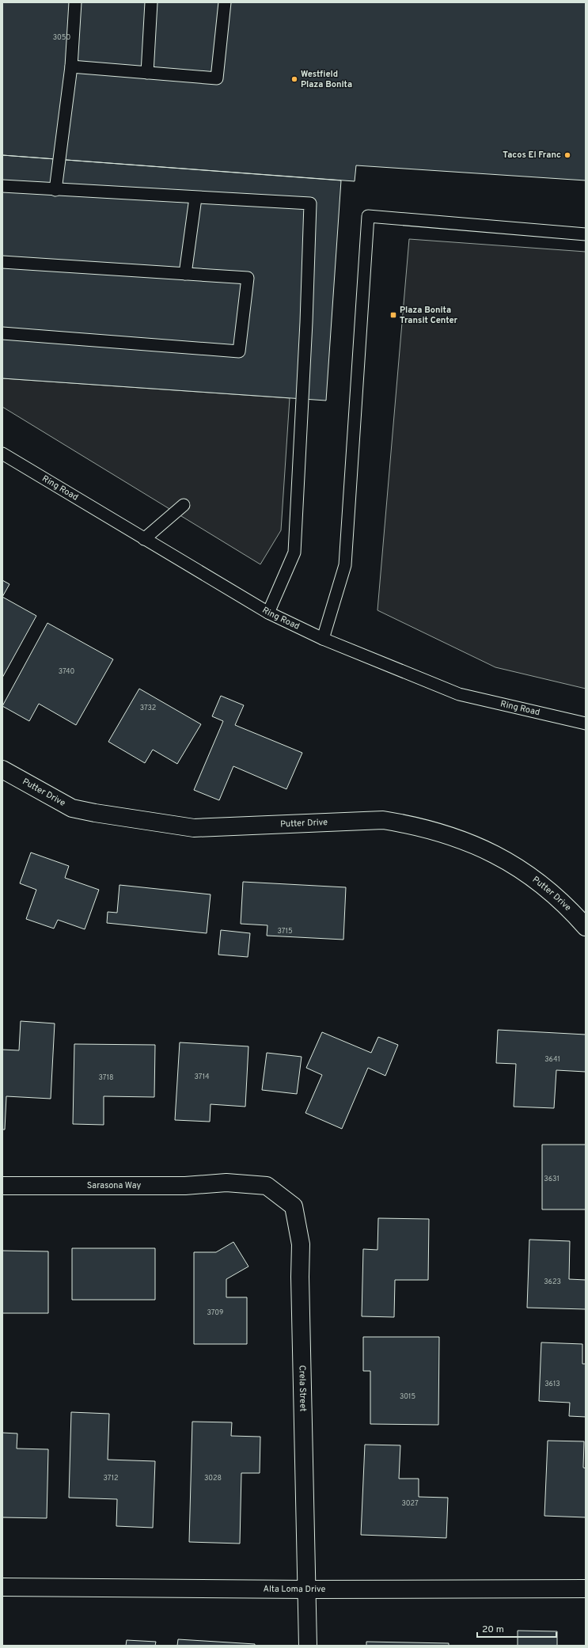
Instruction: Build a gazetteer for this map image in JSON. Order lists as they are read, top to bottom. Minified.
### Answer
{"streets":{"street":["Putter Drive","Sarasona Way","Crela Street","Alta Loma Drive"],"lane":["Ring Road"]},"crossings":[["Sarasona Way","Crela Street"],["Crela Street","Alta Loma Drive"]],"places":{"other":["Westfield Plaza Bonita","Tacos El Franc"],"transit":["Plaza Bonita Transit Center"]},"house_numbers":["3050","3740","3732","3715","3641","3714","3718","3631","3623","3709","3613","3015","3712","3028","3027"],"scale_bar":"20 m"}
